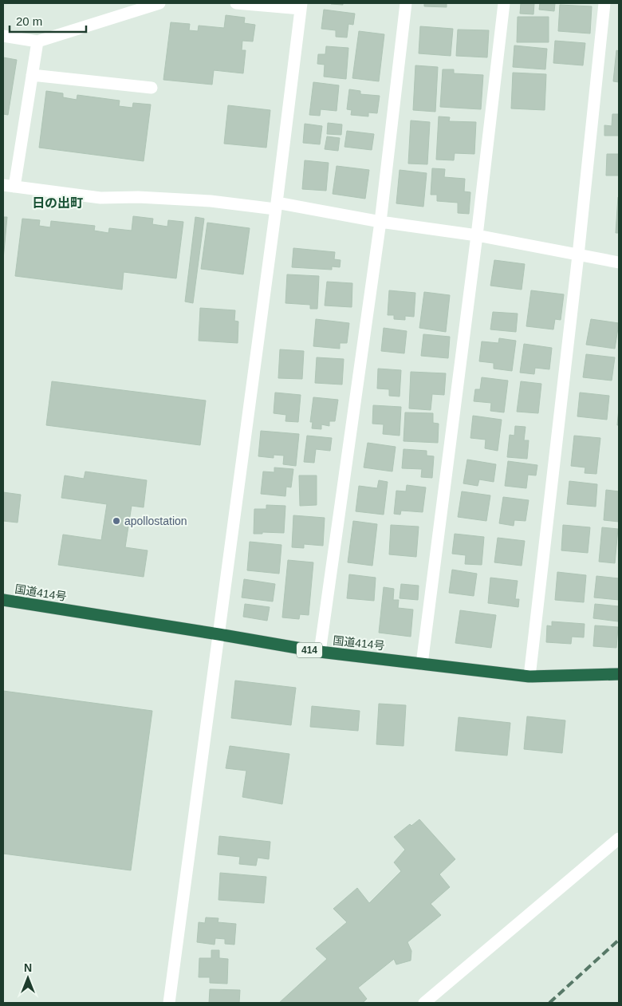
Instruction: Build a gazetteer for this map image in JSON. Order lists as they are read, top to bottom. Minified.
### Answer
{"streets":{"highway":["国道414号","414"]},"districts":["日の出町"],"places":["apollostation"],"scale_bar":"20 m","north":"top"}
